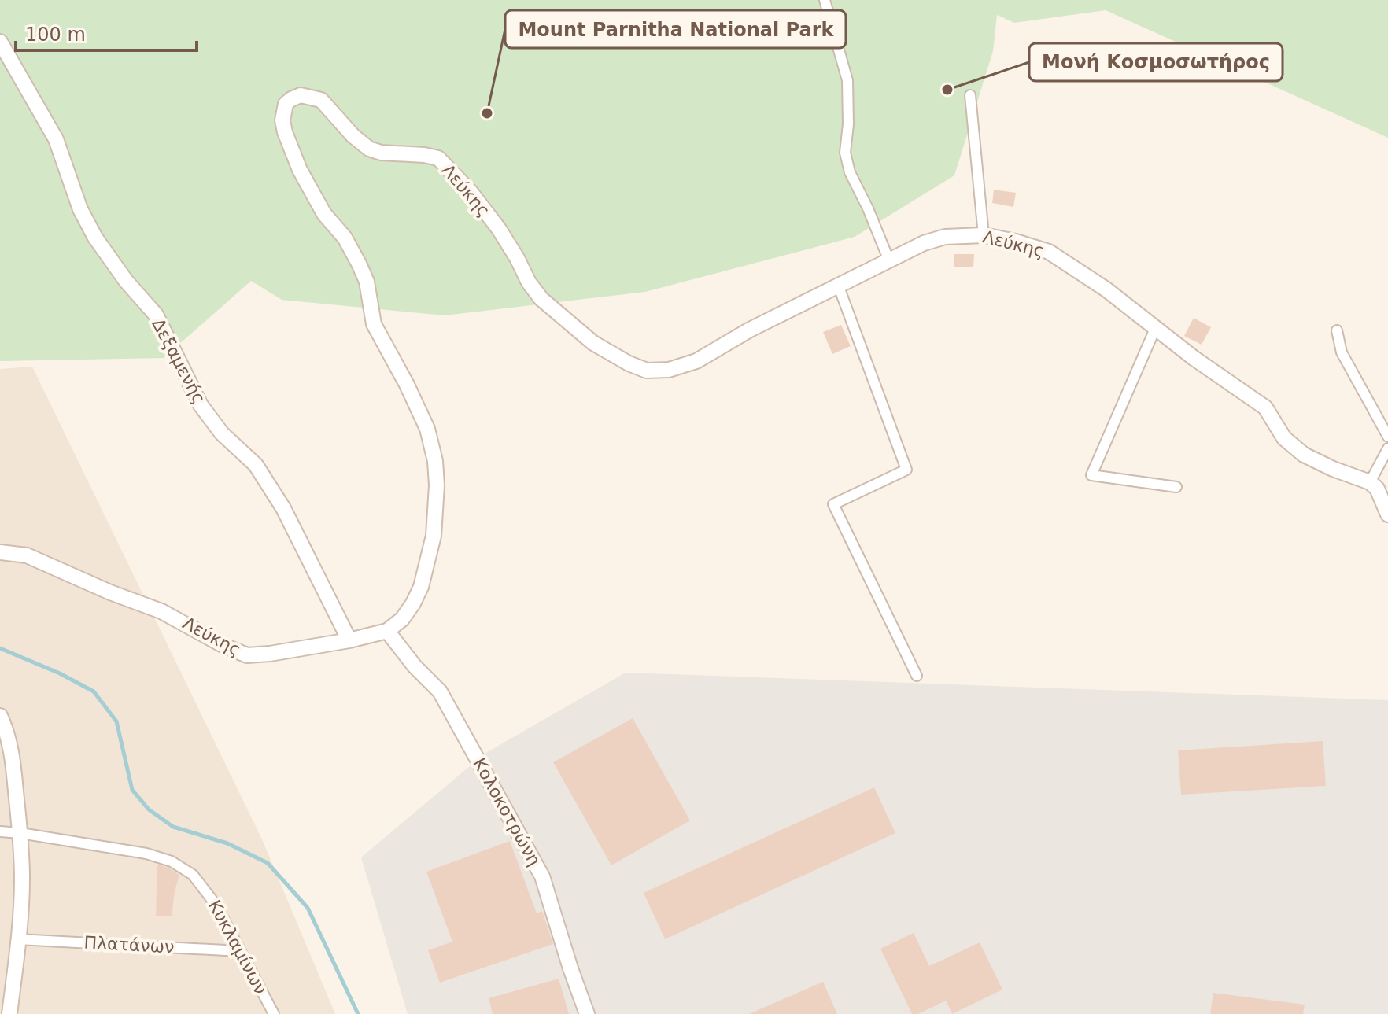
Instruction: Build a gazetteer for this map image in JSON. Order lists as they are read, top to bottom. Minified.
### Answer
{"streets":{"street":["Λεύκης","Δεξαμενής","Κολοκοτρώνη","Πλατάνων","Κυκλαμίνων"]},"crossings":[["Λεύκης","Δεξαμενής"],["Λεύκης","Κολοκοτρώνη"],["Πλατάνων","Κυκλαμίνων"]],"places":["Μονή Κοσμοσωτήρος","Mount Parnitha National Park"],"scale_bar":"100 m"}
